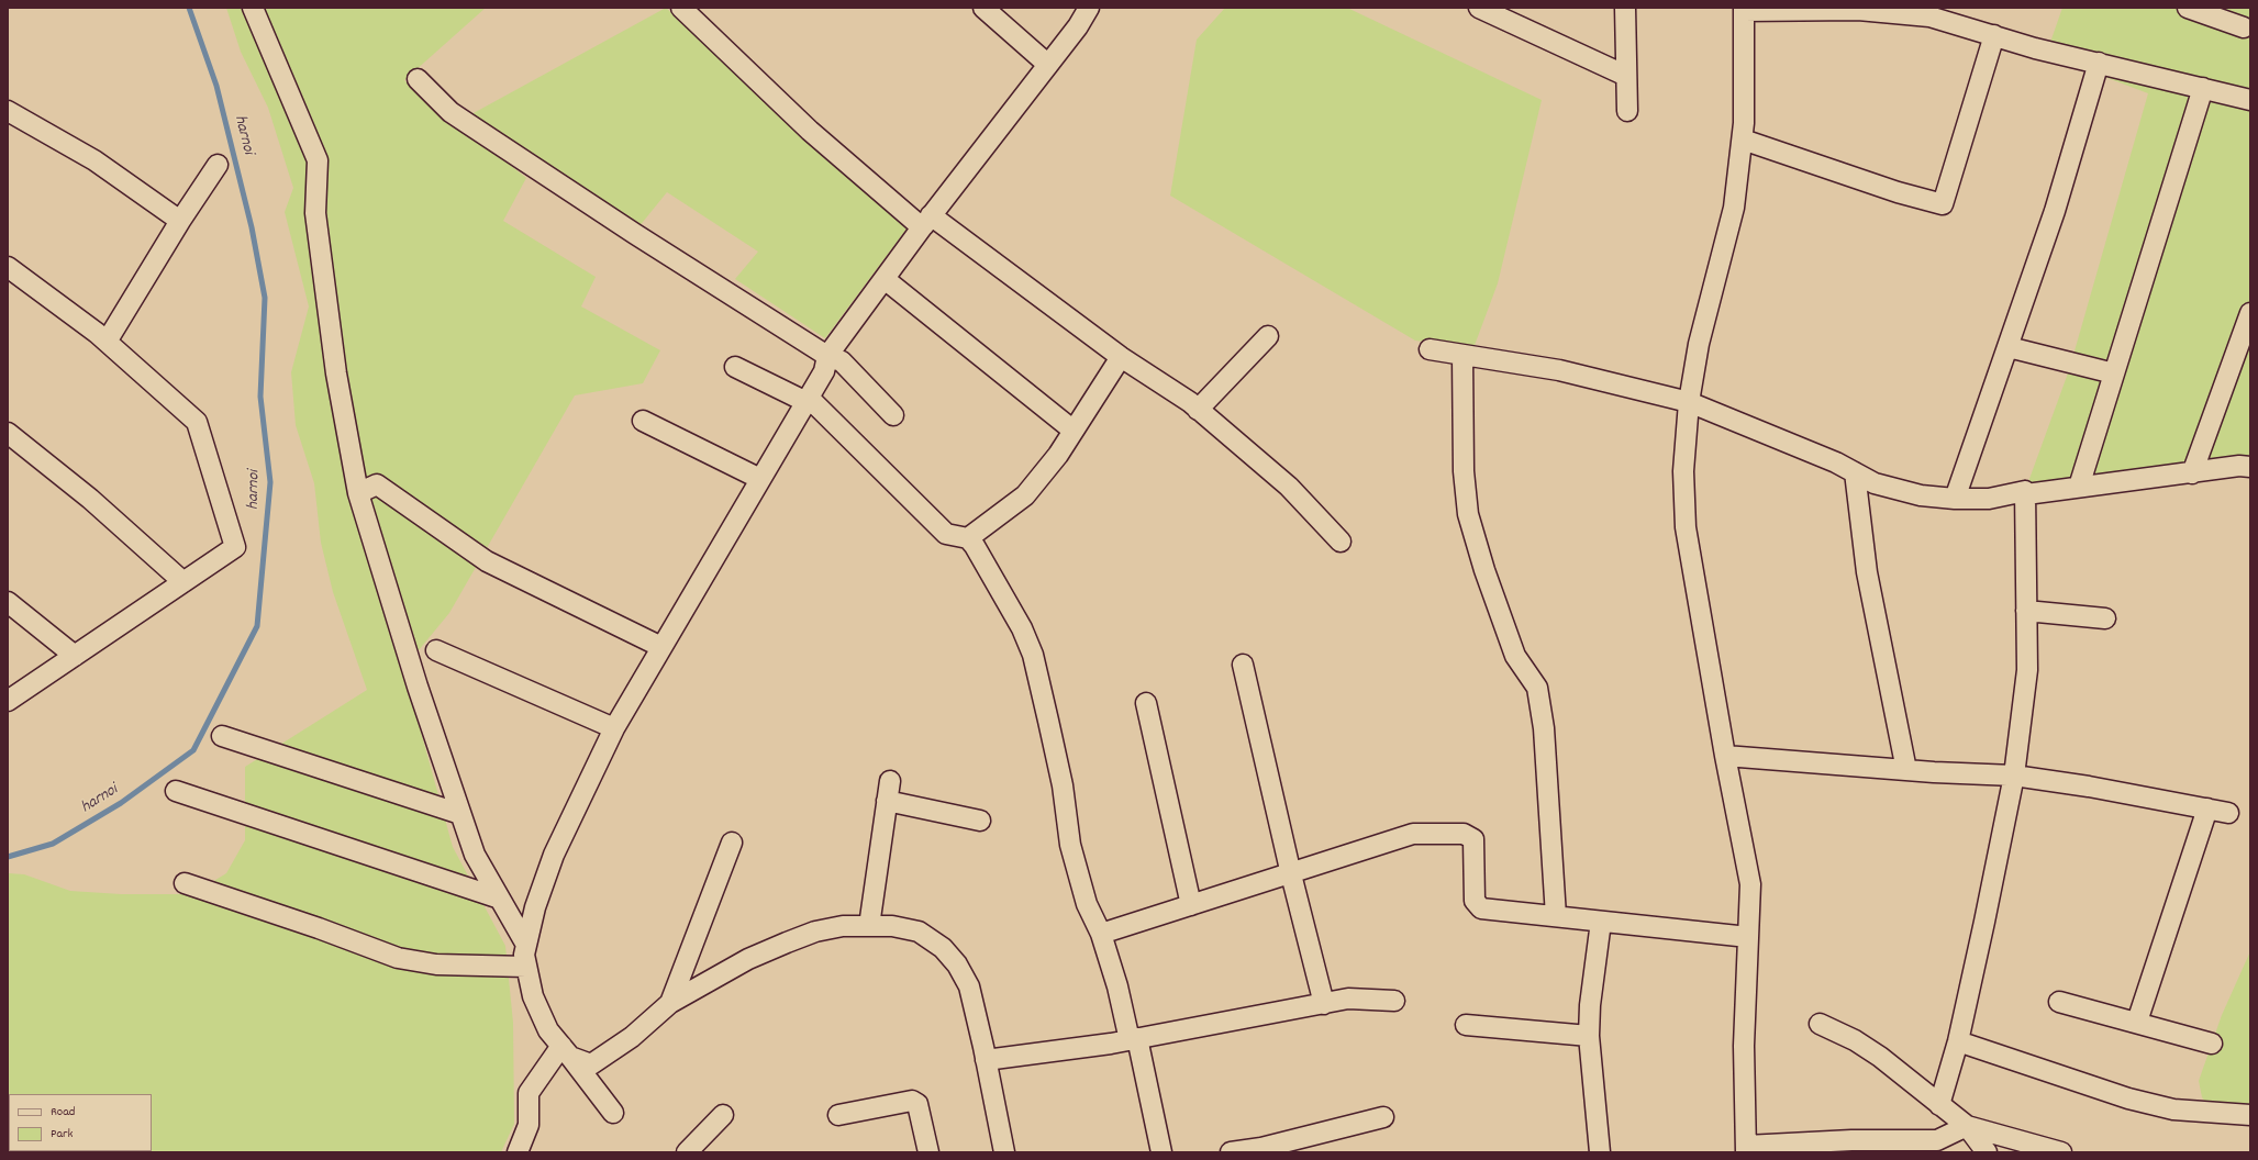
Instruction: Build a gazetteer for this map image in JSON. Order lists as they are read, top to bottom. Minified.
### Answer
{"water":["harnoi"],"legend":["Road","Park"]}
